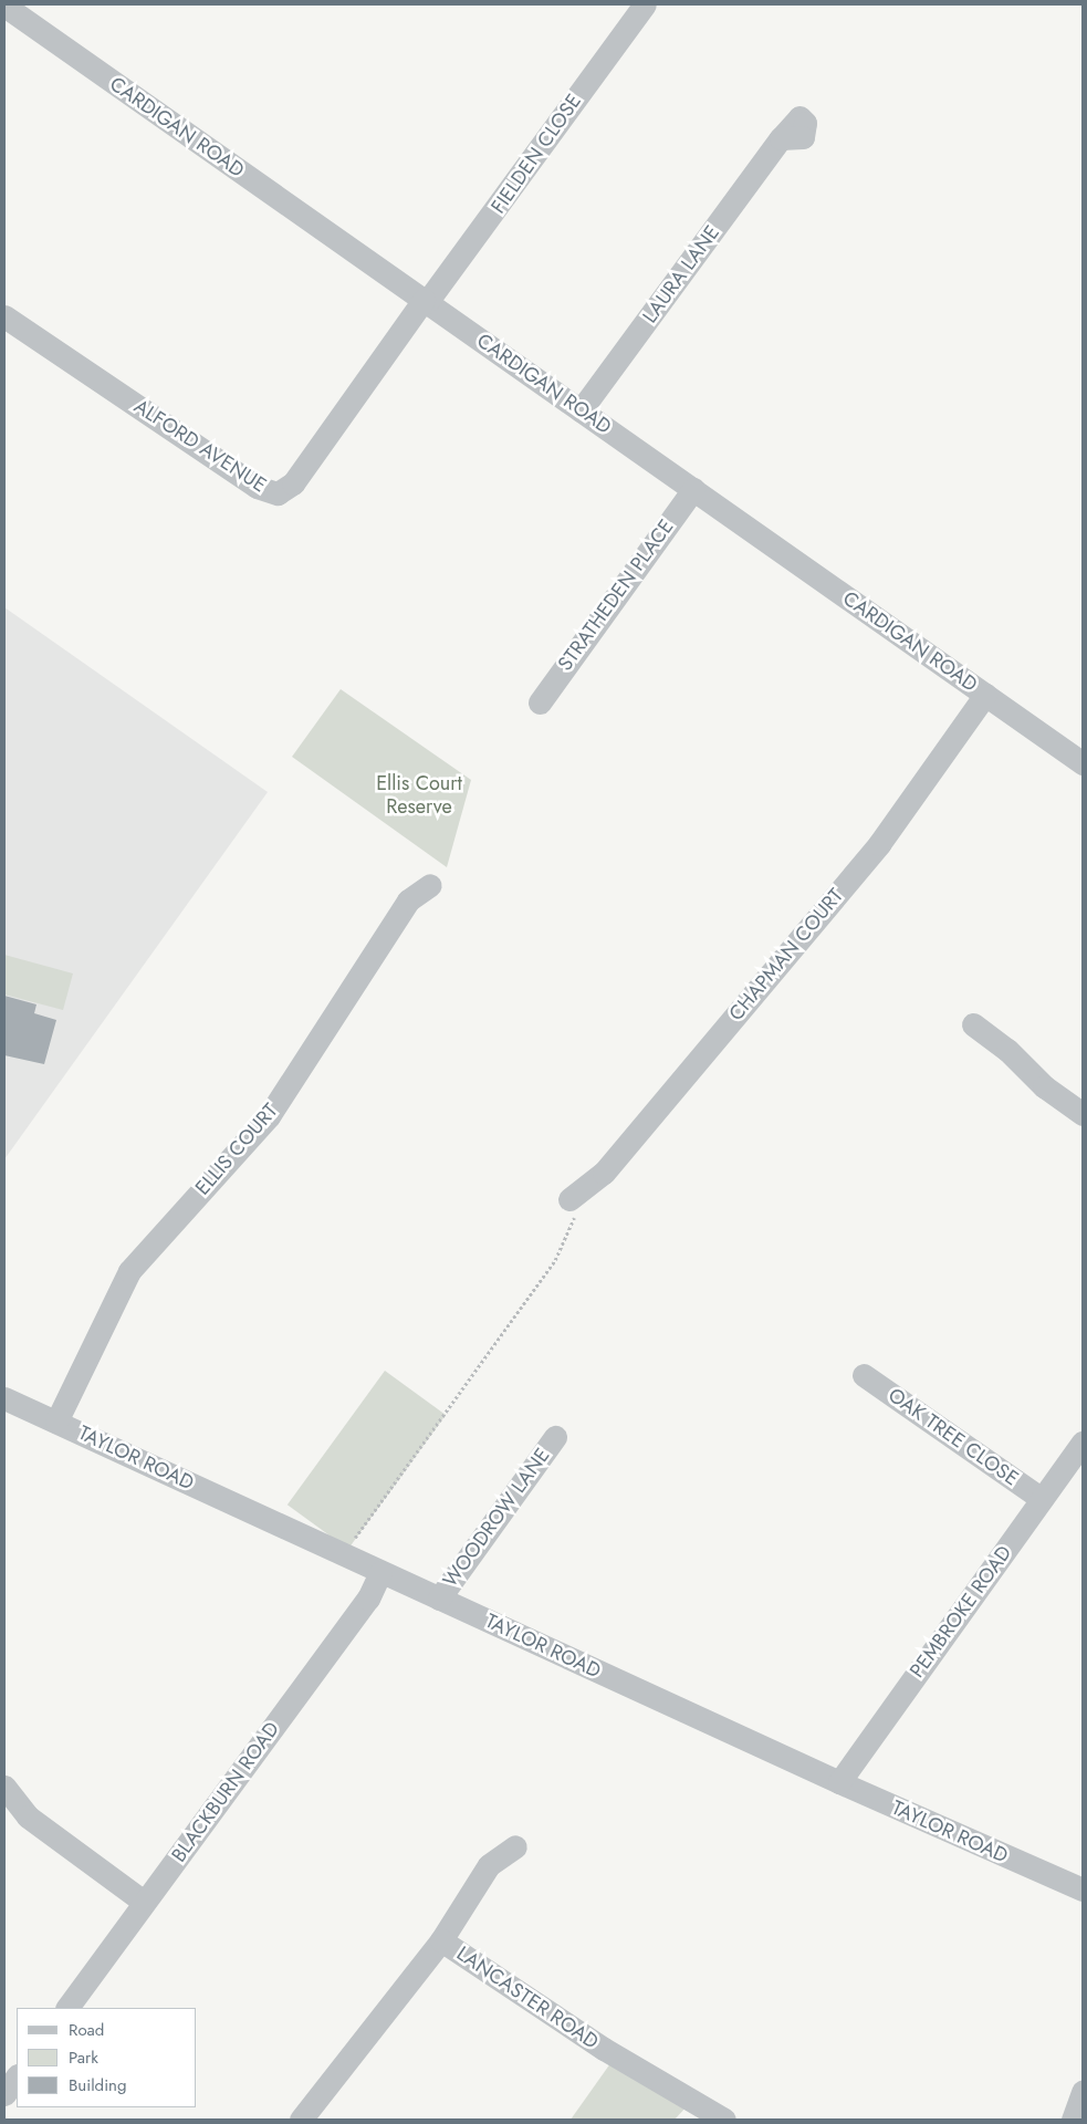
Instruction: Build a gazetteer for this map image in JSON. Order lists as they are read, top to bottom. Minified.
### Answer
{"streets":{"street":["CARDIGAN ROAD","FIELDEN CLOSE","LAURA LANE","ALFORD AVENUE","STRATHEDEN PLACE","CHAPMAN COURT","ELLIS COURT","OAK TREE CLOSE","TAYLOR ROAD","WOODROW LANE","PEMBROKE ROAD","BLACKBURN ROAD","LANCASTER ROAD"]},"crossings":[["CARDIGAN ROAD","FIELDEN CLOSE"],["CARDIGAN ROAD","LAURA LANE"],["CARDIGAN ROAD","ALFORD AVENUE"],["CARDIGAN ROAD","STRATHEDEN PLACE"],["CARDIGAN ROAD","CHAPMAN COURT"],["FIELDEN CLOSE","ALFORD AVENUE"],["ELLIS COURT","TAYLOR ROAD"],["OAK TREE CLOSE","PEMBROKE ROAD"],["TAYLOR ROAD","WOODROW LANE"],["TAYLOR ROAD","PEMBROKE ROAD"],["TAYLOR ROAD","BLACKBURN ROAD"]],"parks":["Ellis Court Reserve"],"legend":["Road","Park","Building"]}
